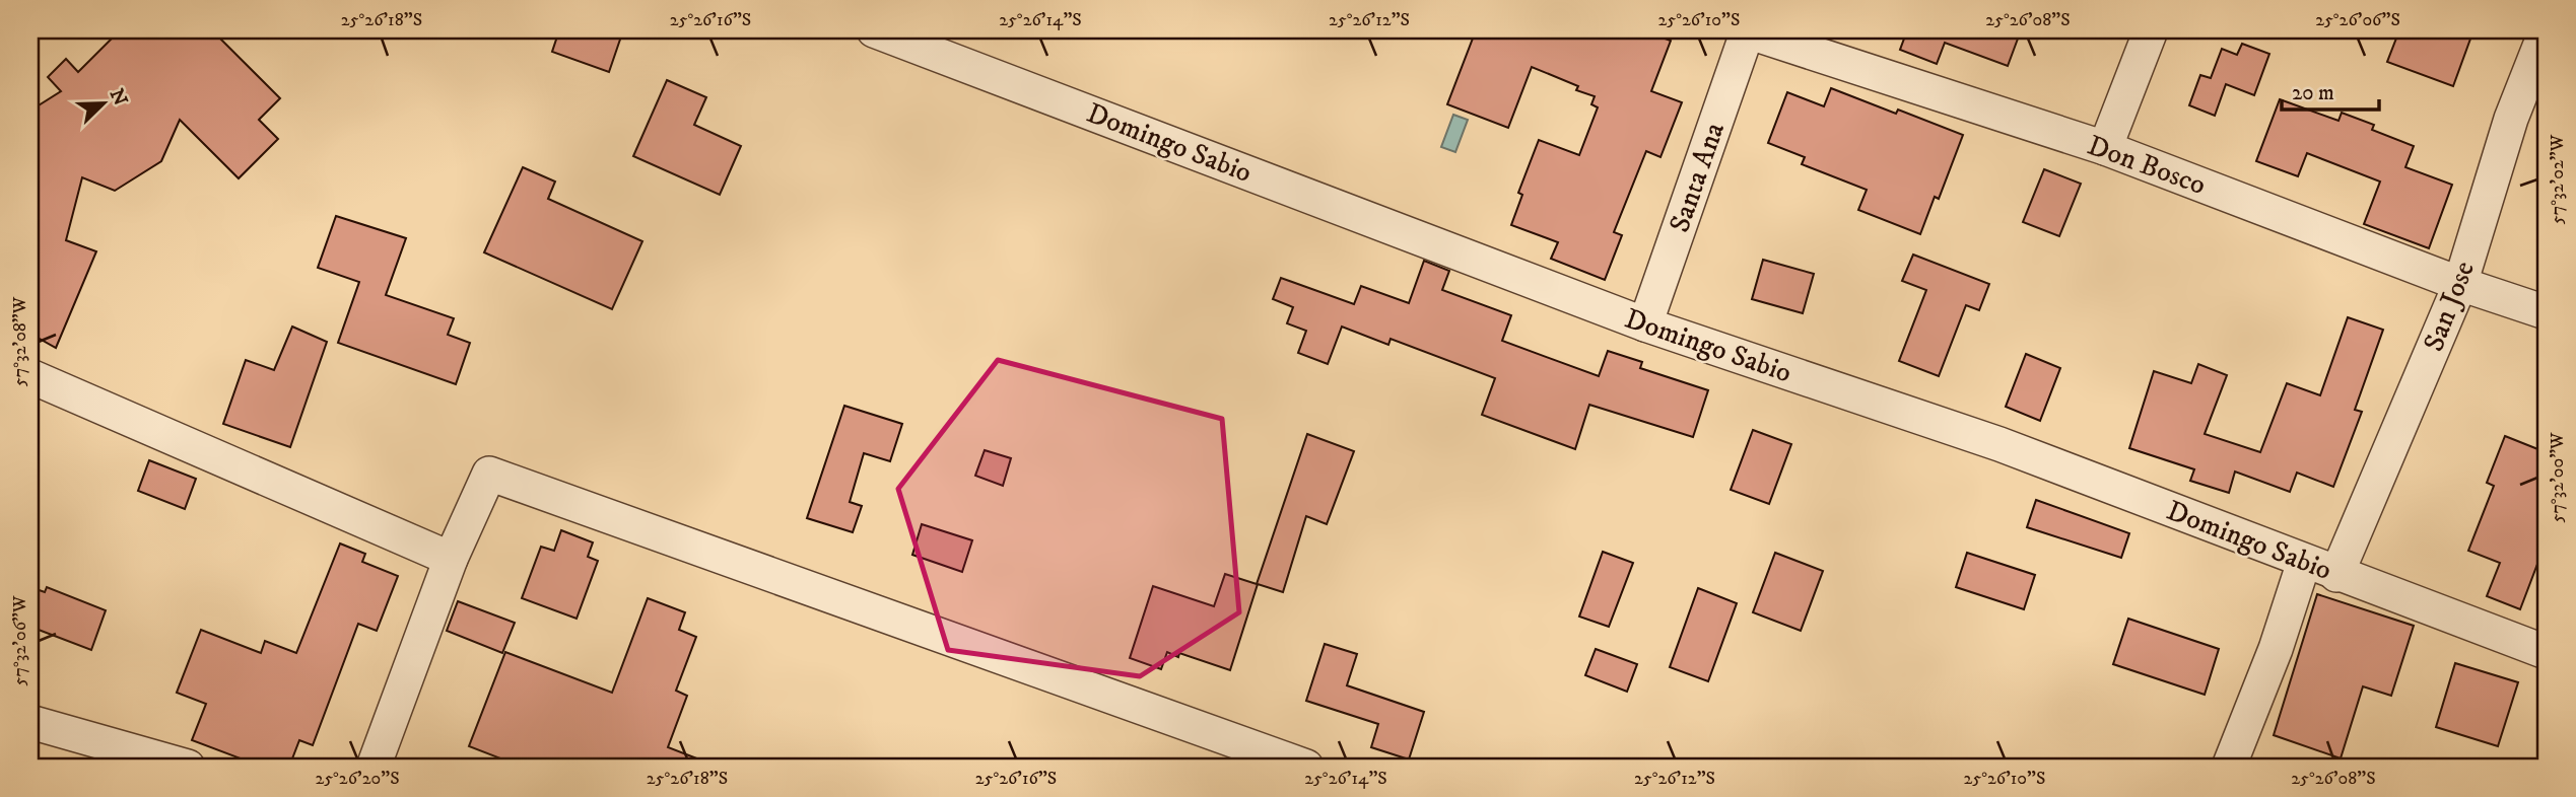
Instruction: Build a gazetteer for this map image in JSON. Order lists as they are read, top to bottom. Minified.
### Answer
{"streets":{"street":["Domingo Sabio","Don Bosco","Santa Ana","San Jose"]},"crossings":[["Domingo Sabio","Santa Ana"],["Domingo Sabio","San Jose"],["Don Bosco","Santa Ana"],["Don Bosco","San Jose"]],"scale_bar":"20 m","north":"top right","coordinates":["25°26'18\"S","25°26'16\"S","25°26'14\"S","25°26'12\"S","25°26'10\"S","25°26'08\"S","25°26'06\"S","57°32'02\"W","57°32'08\"W","57°32'00\"W","57°32'06\"W","25°26'20\"S"]}
